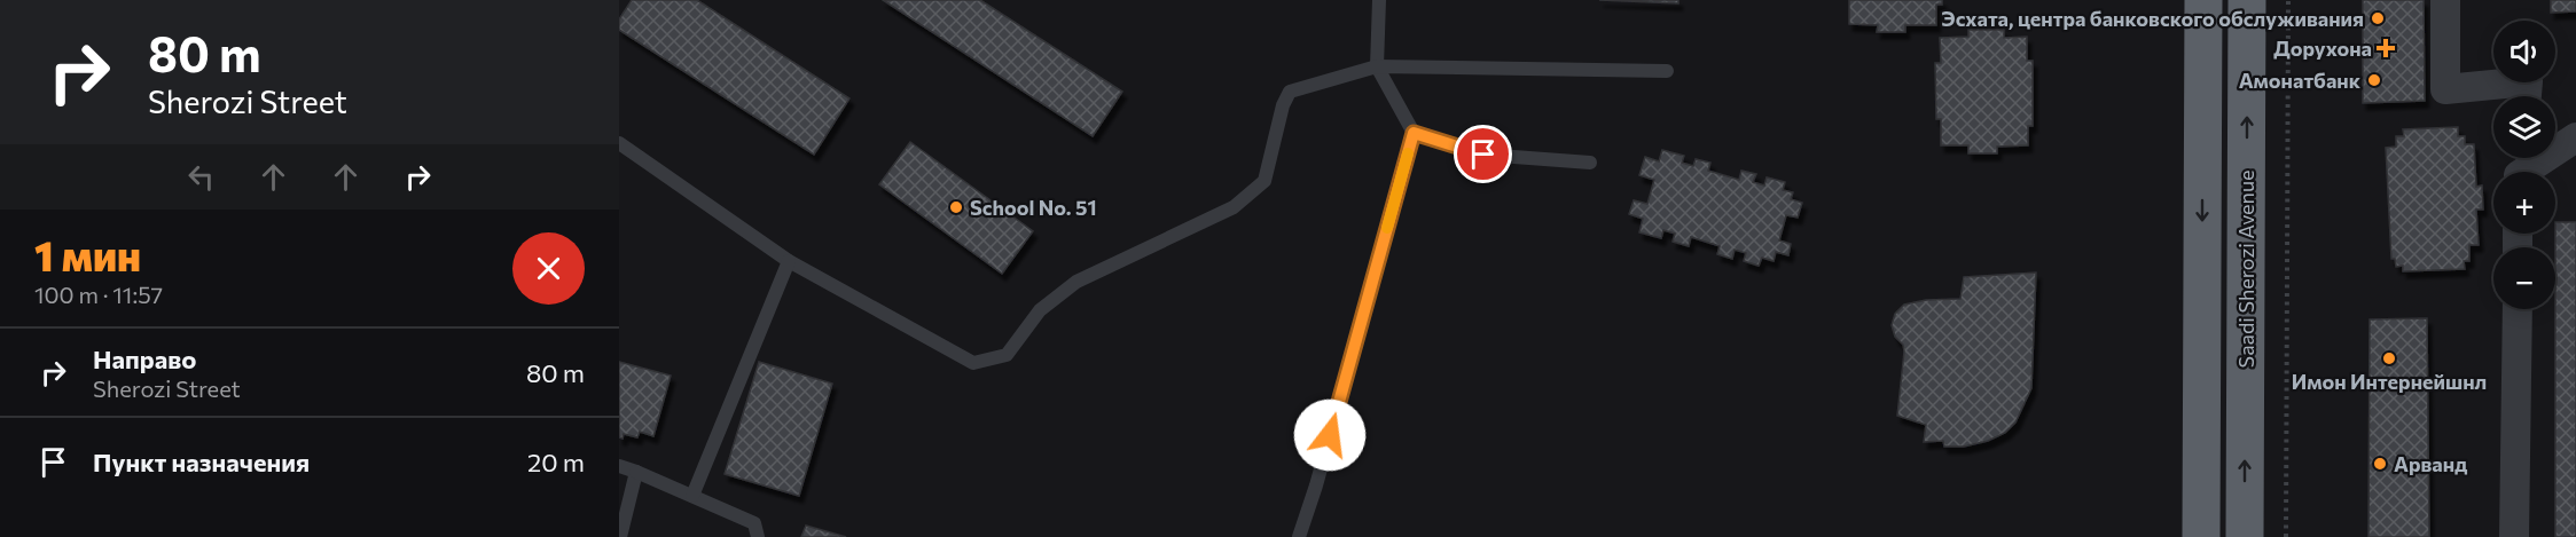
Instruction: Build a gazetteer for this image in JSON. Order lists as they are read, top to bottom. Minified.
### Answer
{"streets":{"highway":["Saadi Sherozi Avenue"]},"places":{"other":["Эсхата, центра банковского обслуживания","Амонатбанк","School No. 51","Имон Интернейшнл","Арванд"],"health":["Дорухона"]},"page":{"turn":["80 m","Sherozi Street"],"map_buttons":["+","−"],"heading":["1 мин","100 m · 11:57"],"list":[{"name":"Направо","note":"Sherozi Street","value":"80 m"},{"name":"Пункт назначения","value":"20 m"}]}}
